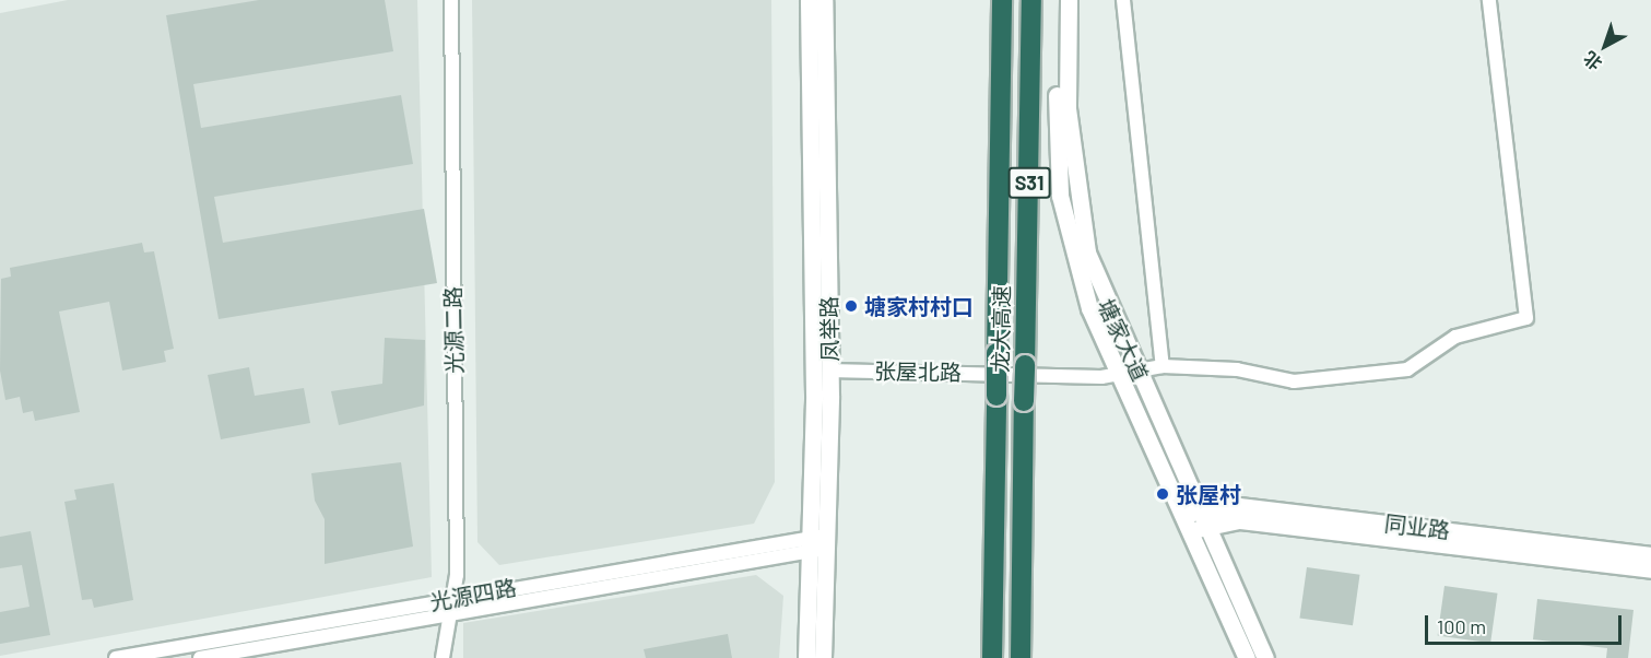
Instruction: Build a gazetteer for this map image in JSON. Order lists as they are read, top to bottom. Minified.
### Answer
{"streets":{"highway":["S31","龙大高速"],"street":["凤举路","光源二路","塘家大道","张屋北路","同业路","光源四路"]},"crossings":[["凤举路","张屋北路"],["凤举路","光源四路"],["光源二路","光源四路"],["塘家大道","张屋北路"],["塘家大道","同业路"]],"places":["塘家村村口","张屋村"],"scale_bar":"100 m","north":"bottom left"}
